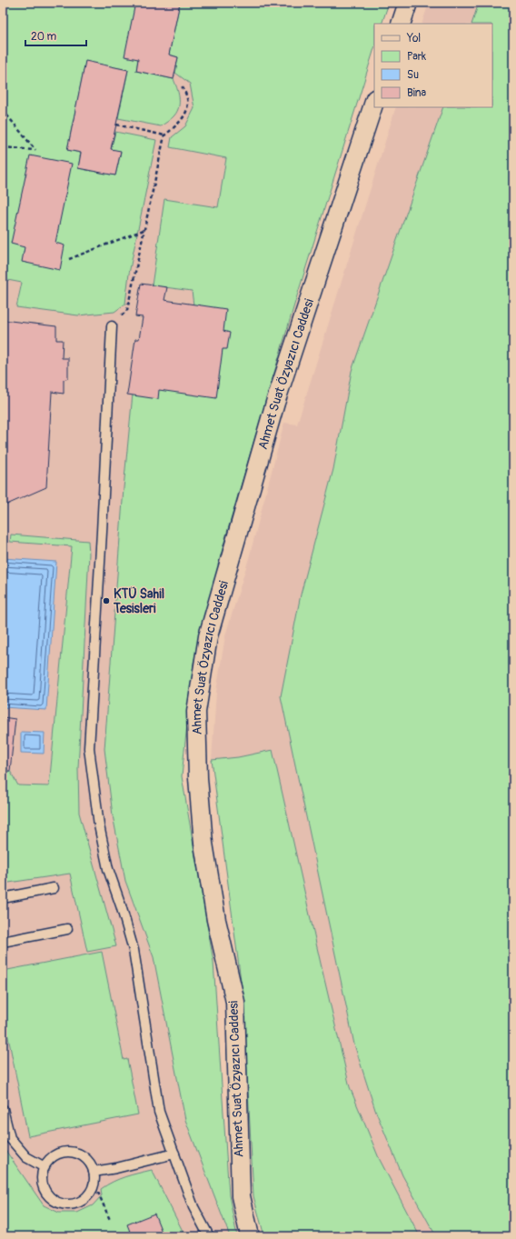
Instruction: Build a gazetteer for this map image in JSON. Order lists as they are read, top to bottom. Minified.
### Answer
{"streets":{"street":["Ahmet Suat Özyazıcı Caddesi"]},"places":["KTÜ Sahil Tesisleri"],"legend":["Yol","Park","Su","Bina"],"scale_bar":"20 m"}
